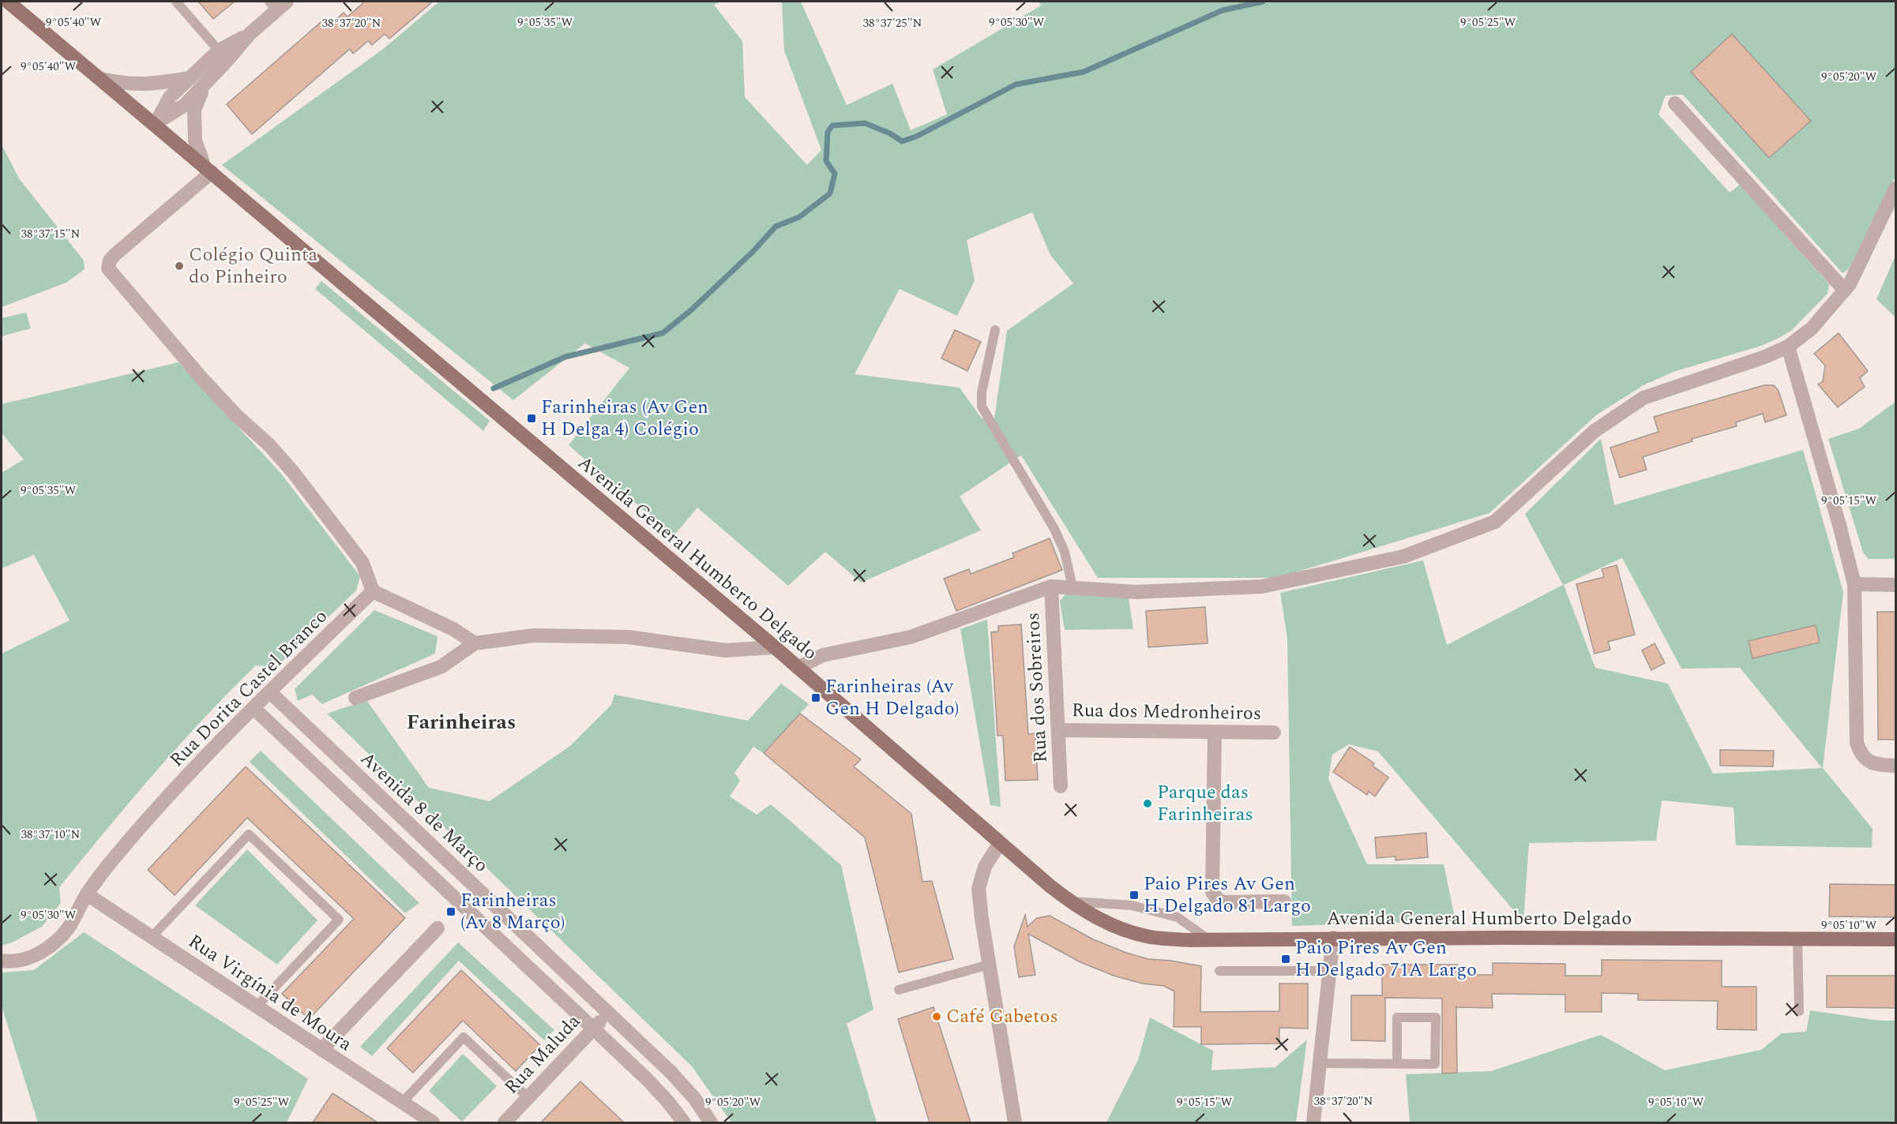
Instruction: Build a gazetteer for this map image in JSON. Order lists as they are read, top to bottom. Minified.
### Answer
{"streets":{"main road":["Avenida General Humberto Delgado"],"street":["Rua dos Sobreiros","Rua Dorita Castel Branco","Rua dos Medronheiros","Avenida 8 de Março","Rua Virgínia de Moura","Rua Maluda"]},"crossings":[["Rua dos Sobreiros","Rua dos Medronheiros"],["Rua Dorita Castel Branco","Avenida 8 de Março"],["Rua Dorita Castel Branco","Rua Virgínia de Moura"],["Avenida 8 de Março","Rua Maluda"]],"districts":["Farinheiras"],"places":{"other":["Colégio Quinta do Pinheiro","Parque das Farinheiras","Café Gabetos"],"transit":["Farinheiras (Av Gen H Delga 4) Colégio","Farinheiras (Av Gen H Delgado)","Paio Pires Av Gen H Delgado 81 Largo","Farinheiras (Av 8 Março)","Paio Pires Av Gen H Delgado 71A Largo"]},"coordinates":["9°05'40\"W","9°05'35\"W","9°05'30\"W","9°05'25\"W","38°37'20\"N","38°37'25\"N","9°05'20\"W","38°37'15\"N","9°05'15\"W","38°37'10\"N","9°05'10\"W"]}
